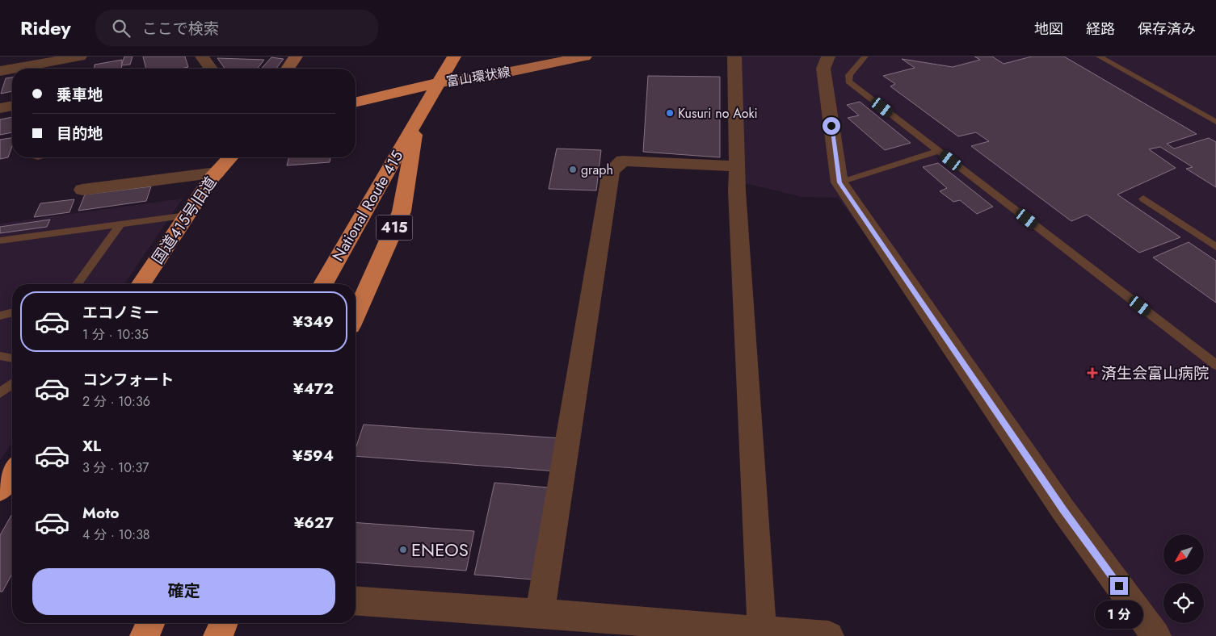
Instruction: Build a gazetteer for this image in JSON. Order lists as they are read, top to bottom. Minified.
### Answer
{"streets":{"highway":["National Route 415","国道415号旧道","415"],"main road":["富山環状線"]},"crossings":[["富山環状線","National Route 415"]],"places":{"other":["Kusuri no Aoki","graph","ENEOS"],"health":["済生会富山病院"]},"north":"bottom left","page":{"header":"Ridey","search":"ここで検索","nav":["地図","経路","保存済み"],"banner":["乗車地","目的地"],"list":[{"name":"エコノミー","note":"1 分 · 10:35","value":"¥349"},{"name":"コンフォート","note":"2 分 · 10:36","value":"¥472"},{"name":"XL","note":"3 分 · 10:37","value":"¥594"},{"name":"Moto","note":"4 分 · 10:38","value":"¥627"}],"buttons":"確定","bubble":"1 分"}}
